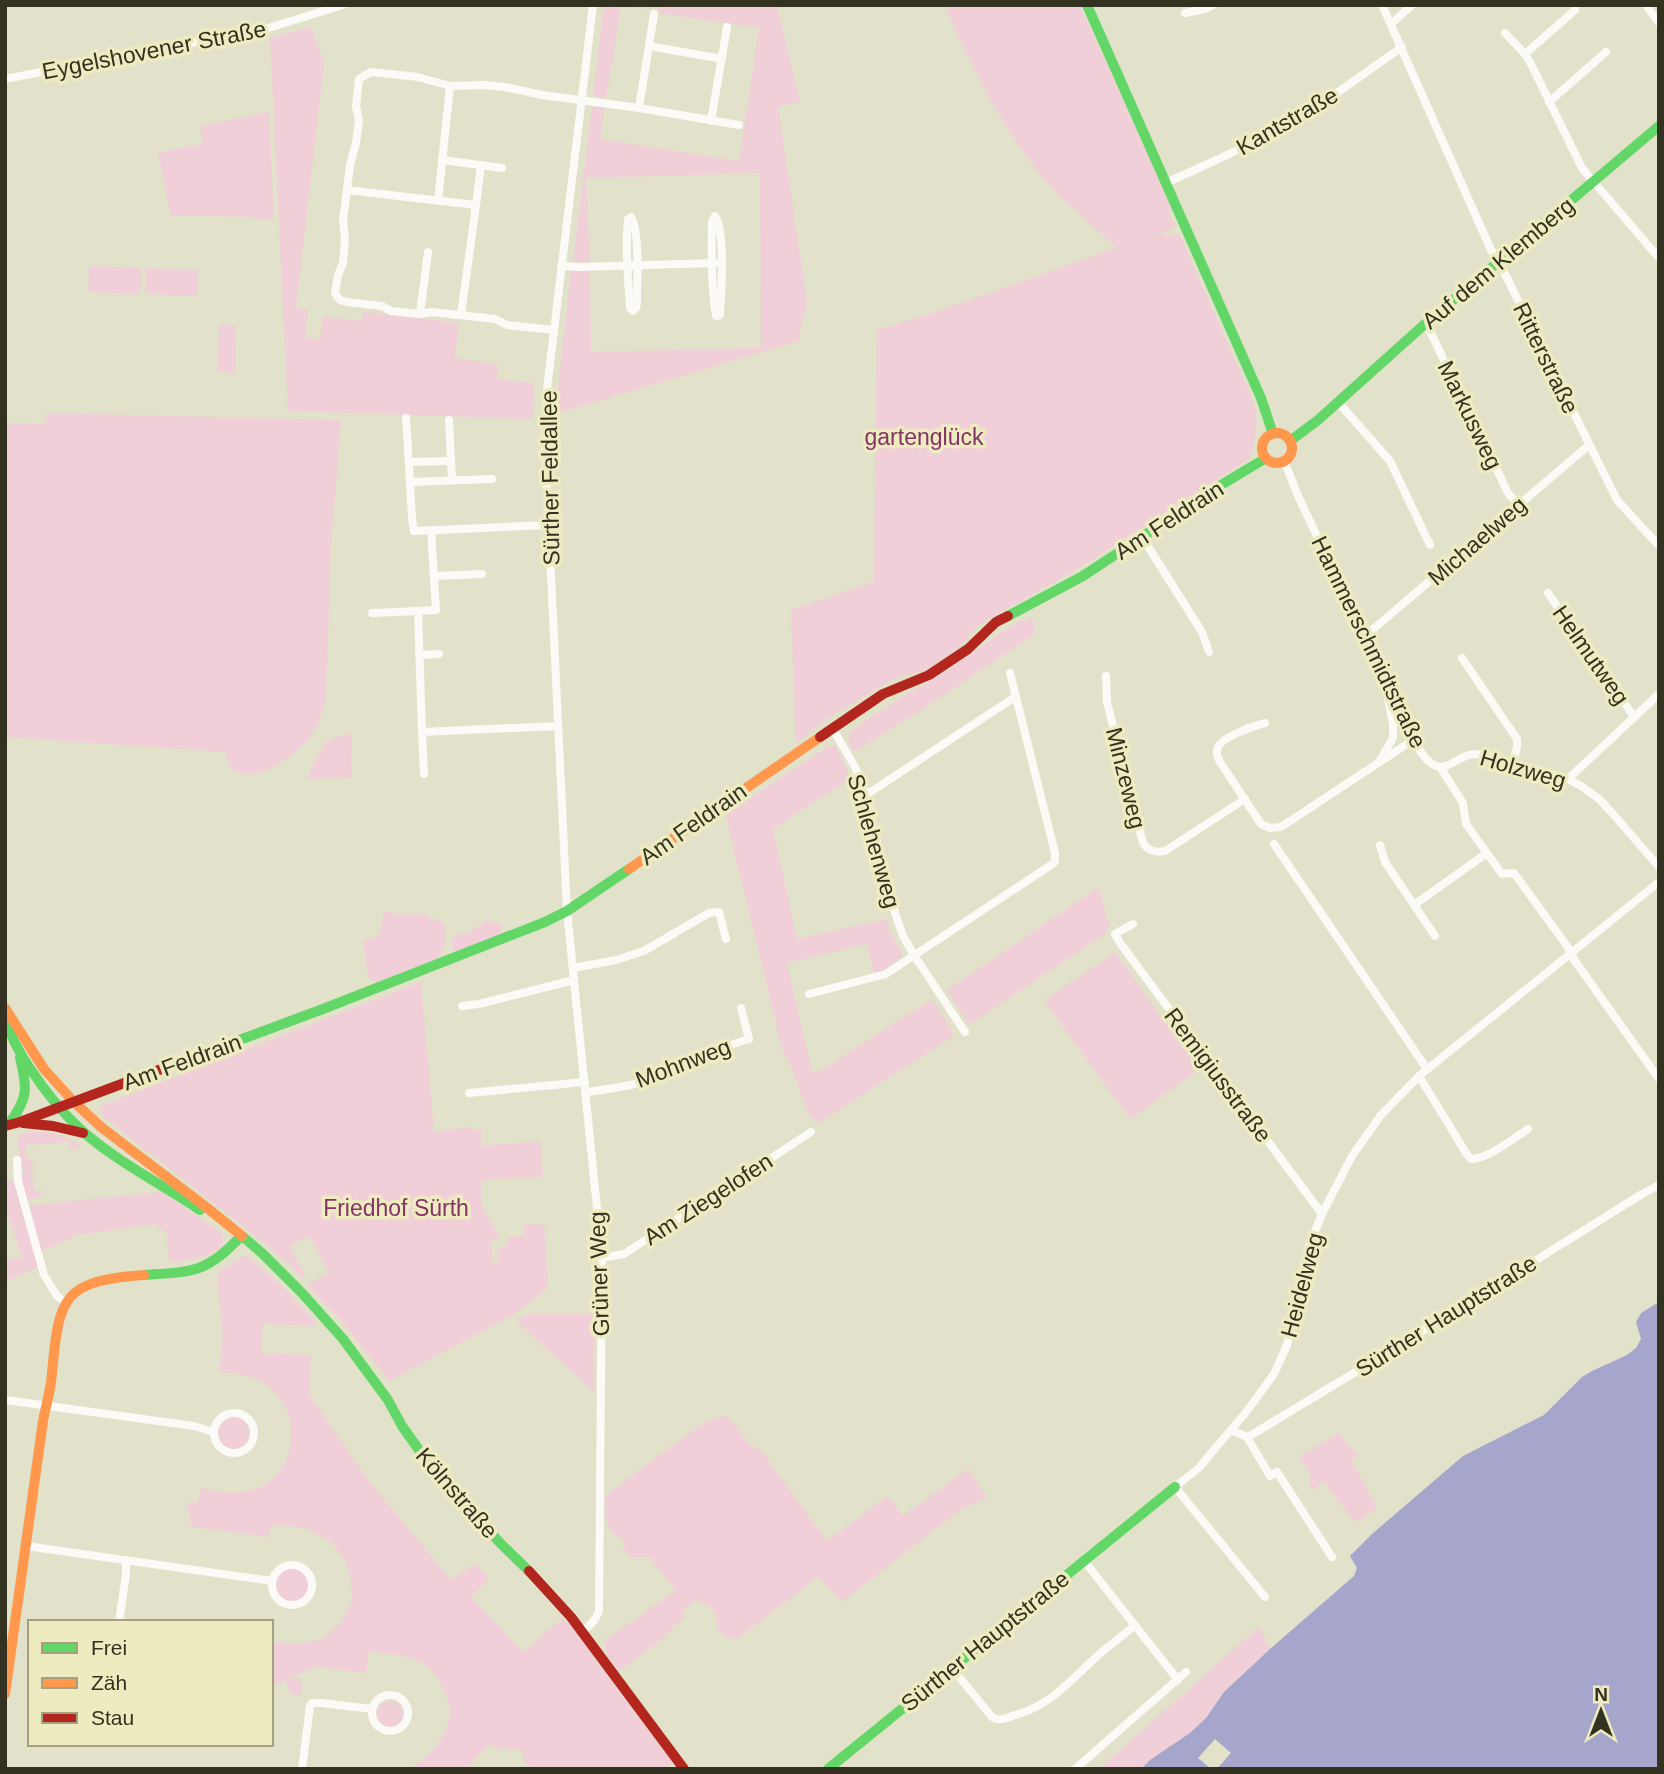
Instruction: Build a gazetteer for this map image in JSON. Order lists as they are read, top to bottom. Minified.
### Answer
{"streets":{"street":["Eygelshovener Straße","Kantstraße","Auf dem Klemberg","Ritterstraße","Markusweg","Sürther Feldallee","Am Feldrain","Michaelweg","Hammerschmidtstraße","Helmutweg","Holzweg","Minzeweg","Schlehenweg","Mohnweg","Remigiusstraße","Am Ziegelofen","Grüner Weg","Heidelweg","Sürther Hauptstraße","Kölnstraße"]},"crossings":[["Kantstraße","Ritterstraße"],["Auf dem Klemberg","Ritterstraße"],["Auf dem Klemberg","Markusweg"],["Auf dem Klemberg","Am Feldrain"],["Auf dem Klemberg","Hammerschmidtstraße"],["Ritterstraße","Michaelweg"],["Markusweg","Michaelweg"],["Sürther Feldallee","Am Feldrain"],["Sürther Feldallee","Grüner Weg"],["Am Feldrain","Hammerschmidtstraße"],["Am Feldrain","Schlehenweg"],["Am Feldrain","Grüner Weg"],["Am Feldrain","Kölnstraße"],["Michaelweg","Hammerschmidtstraße"],["Hammerschmidtstraße","Holzweg"],["Hammerschmidtstraße","Heidelweg"],["Mohnweg","Grüner Weg"],["Remigiusstraße","Heidelweg"],["Am Ziegelofen","Grüner Weg"],["Grüner Weg","Kölnstraße"],["Heidelweg","Sürther Hauptstraße"]],"parks":["gartenglück","Friedhof Sürth"],"legend":["Frei","Zäh","Stau"],"north":"top"}
